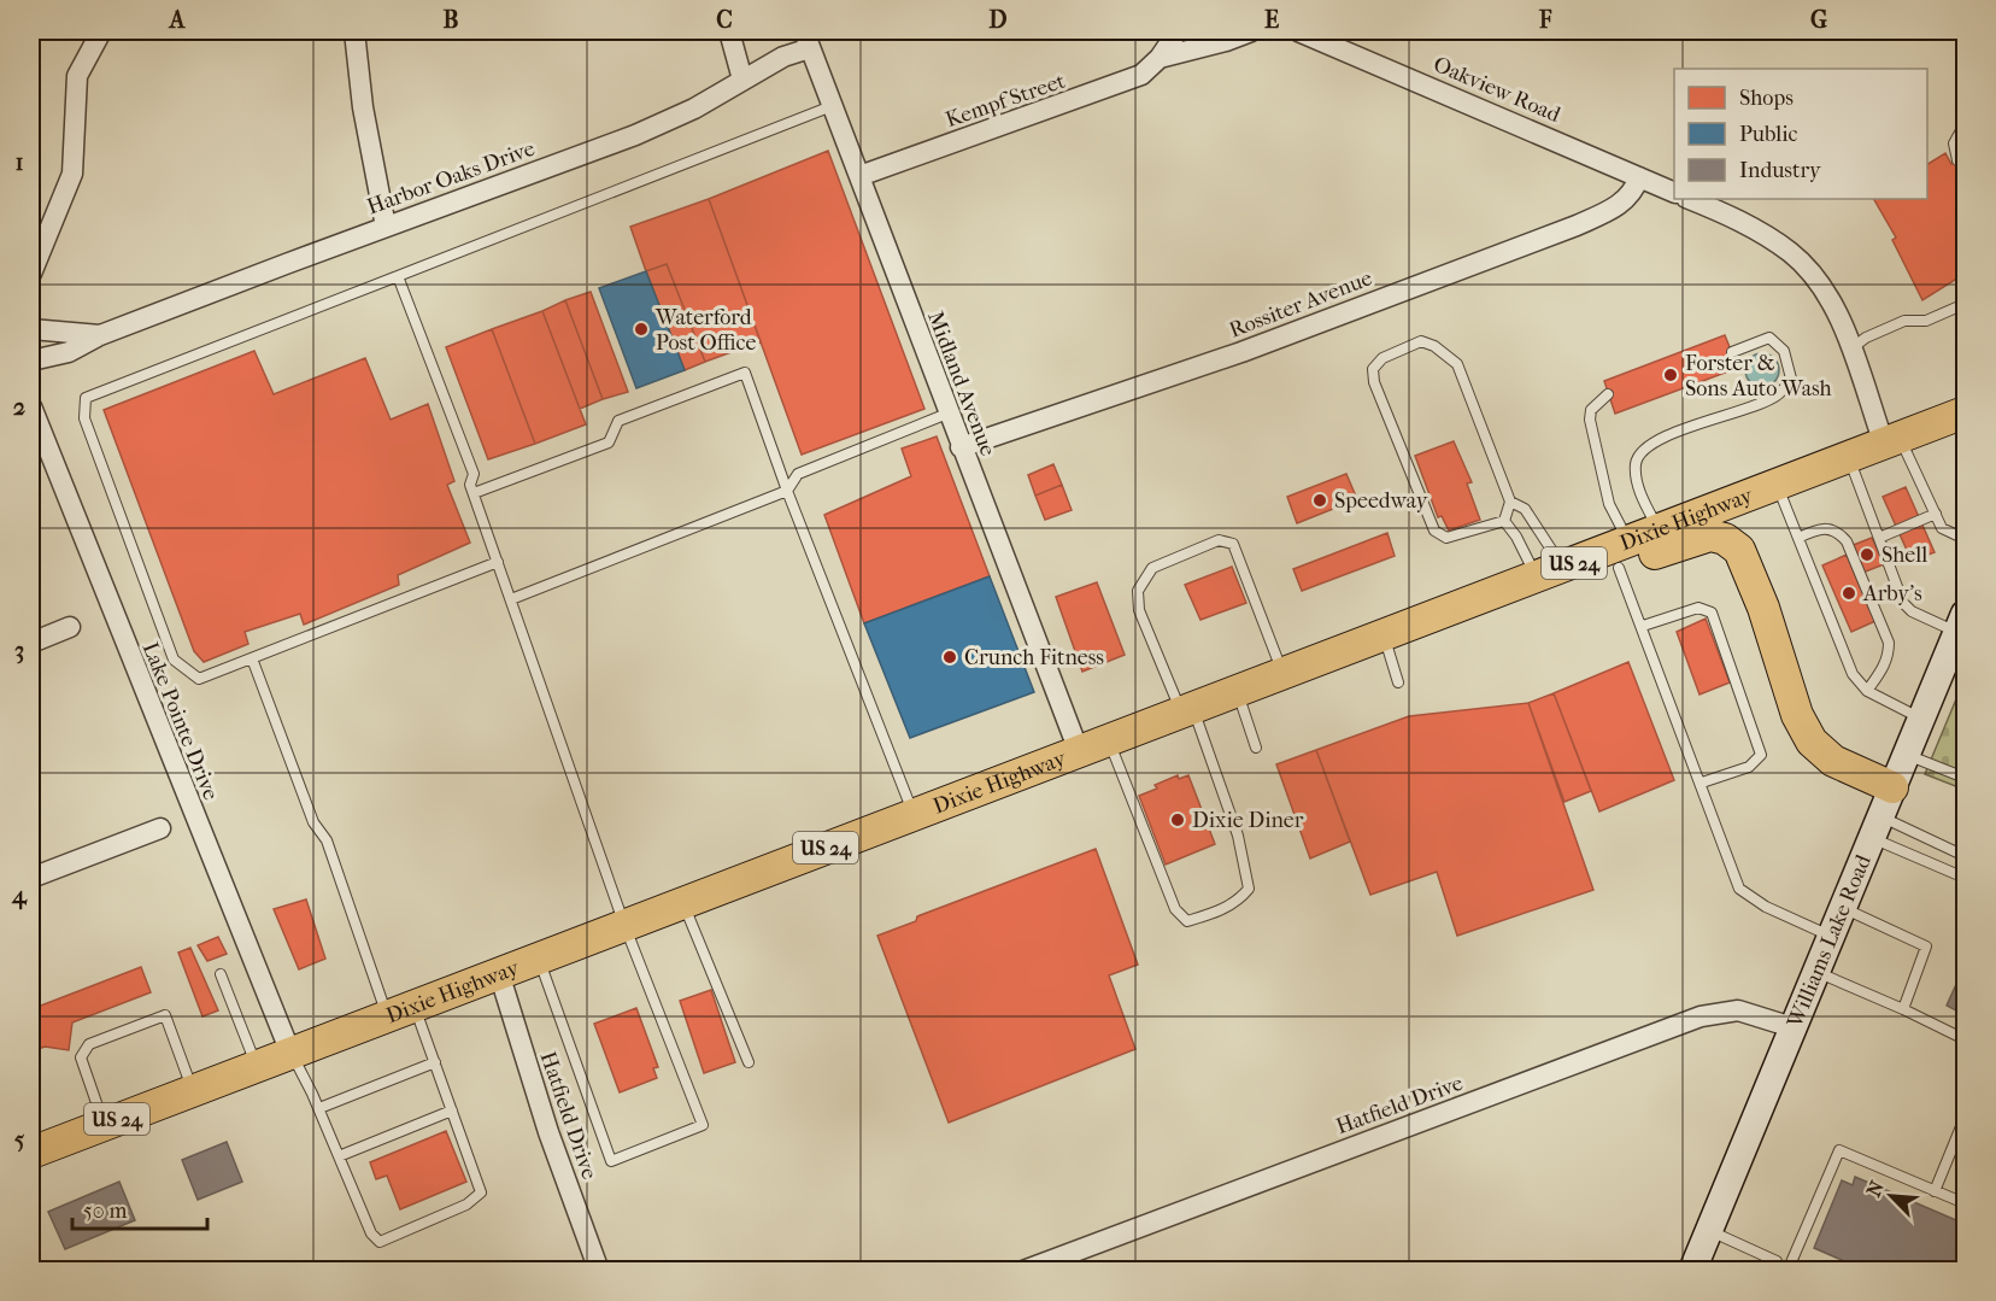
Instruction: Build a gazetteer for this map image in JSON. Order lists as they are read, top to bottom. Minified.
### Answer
{"streets":{"main road":["Dixie Highway","US 24","Williams Lake Road"],"street":["Oakview Road","Kempf Street","Harbor Oaks Drive","Rossiter Avenue","Midland Avenue","Lake Pointe Drive","Hatfield Drive"]},"crossings":[["Oakview Road","Rossiter Avenue"],["Kempf Street","Midland Avenue"],["Harbor Oaks Drive","Midland Avenue"],["Rossiter Avenue","Midland Avenue"],["Midland Avenue","Dixie Highway"],["Dixie Highway","Lake Pointe Drive"],["Dixie Highway","Hatfield Drive"],["Williams Lake Road","Hatfield Drive"]],"places":["Waterford Post Office","Forster & Sons Auto Wash","Speedway","Shell","Arby's","Crunch Fitness","Dixie Diner"],"legend":["Shops","Public","Industry"],"scale_bar":"50 m","north":"top left","grid":{"columns":["A","B","C","D","E","F","G"],"rows":["1","2","3","4","5"]}}
